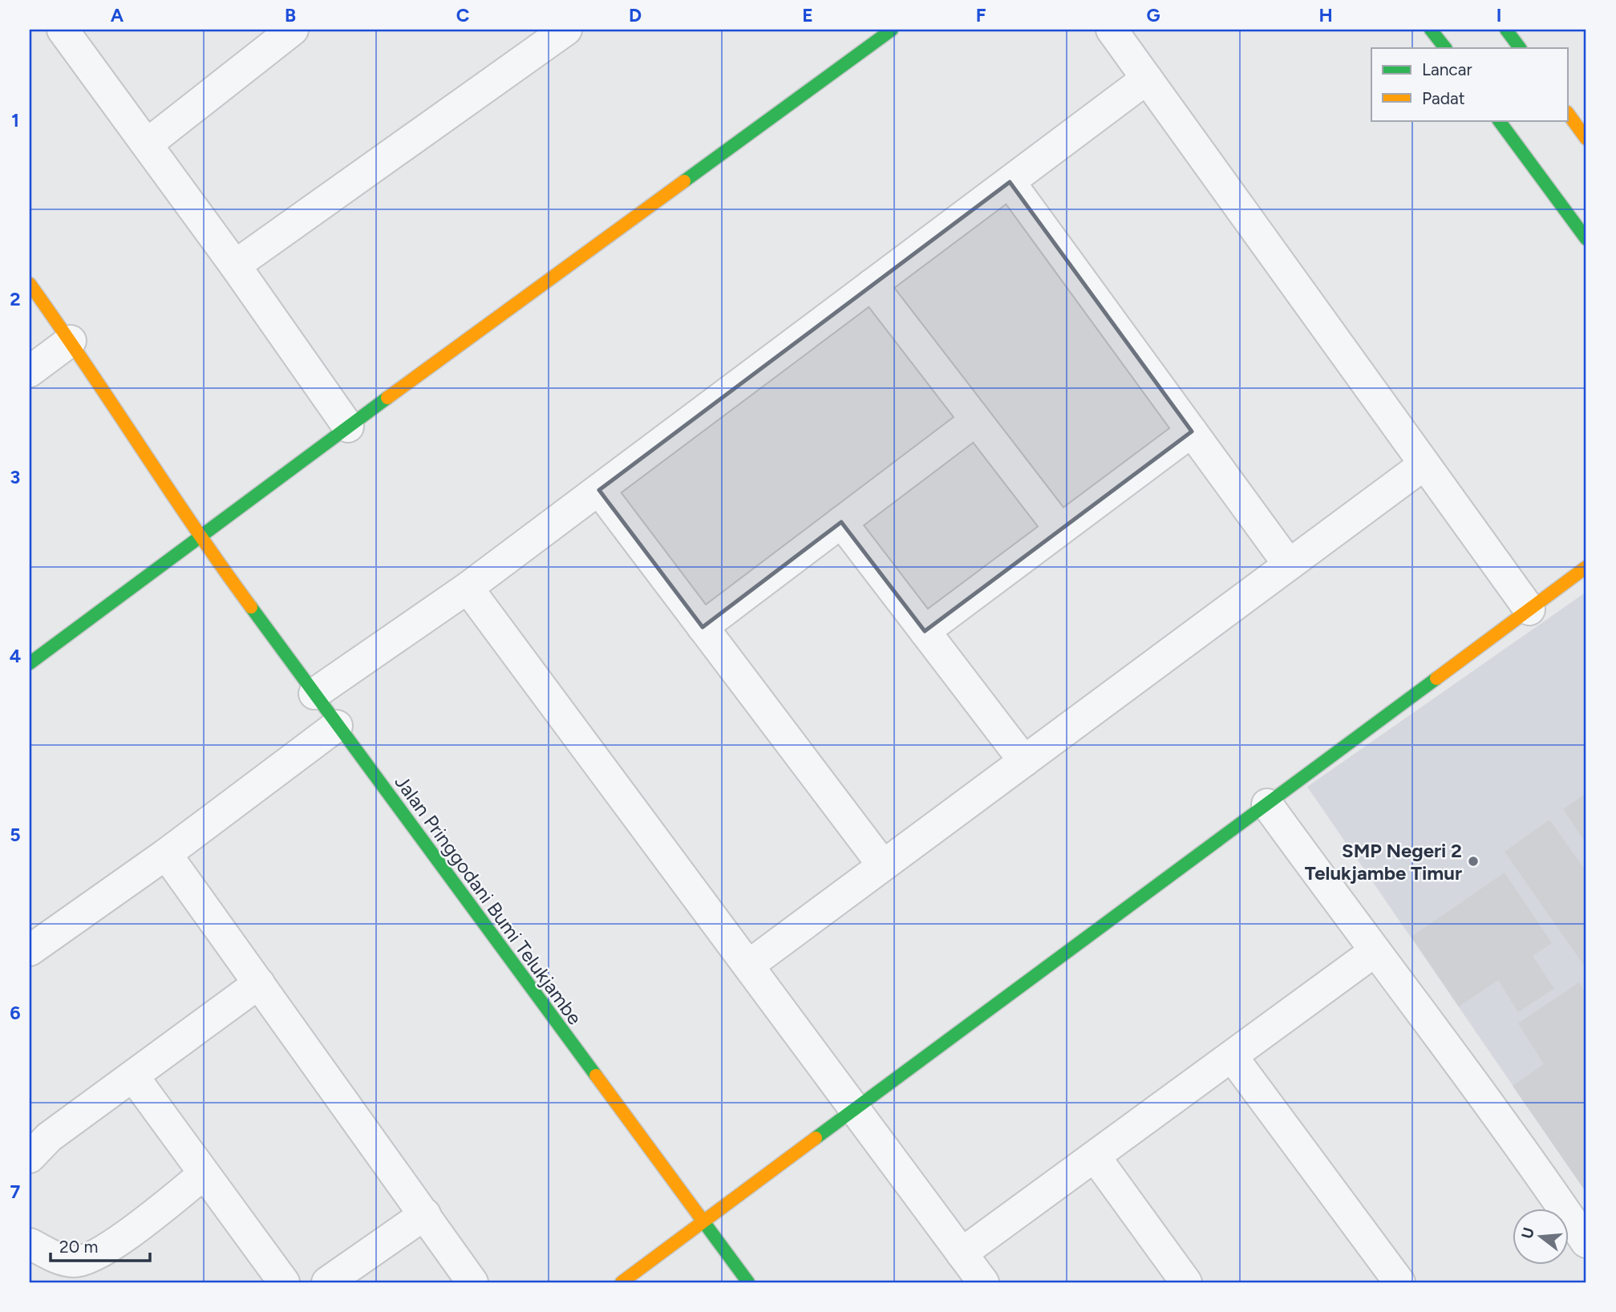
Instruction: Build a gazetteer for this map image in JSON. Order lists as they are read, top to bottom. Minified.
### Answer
{"streets":{"street":["Jalan Pringgodani Bumi Telukjambe"]},"places":["SMP Negeri 2 Telukjambe Timur"],"legend":["Lancar","Padat"],"scale_bar":"20 m","north":"left","grid":{"columns":["A","B","C","D","E","F","G","H","I"],"rows":["1","2","3","4","5","6","7"]}}
